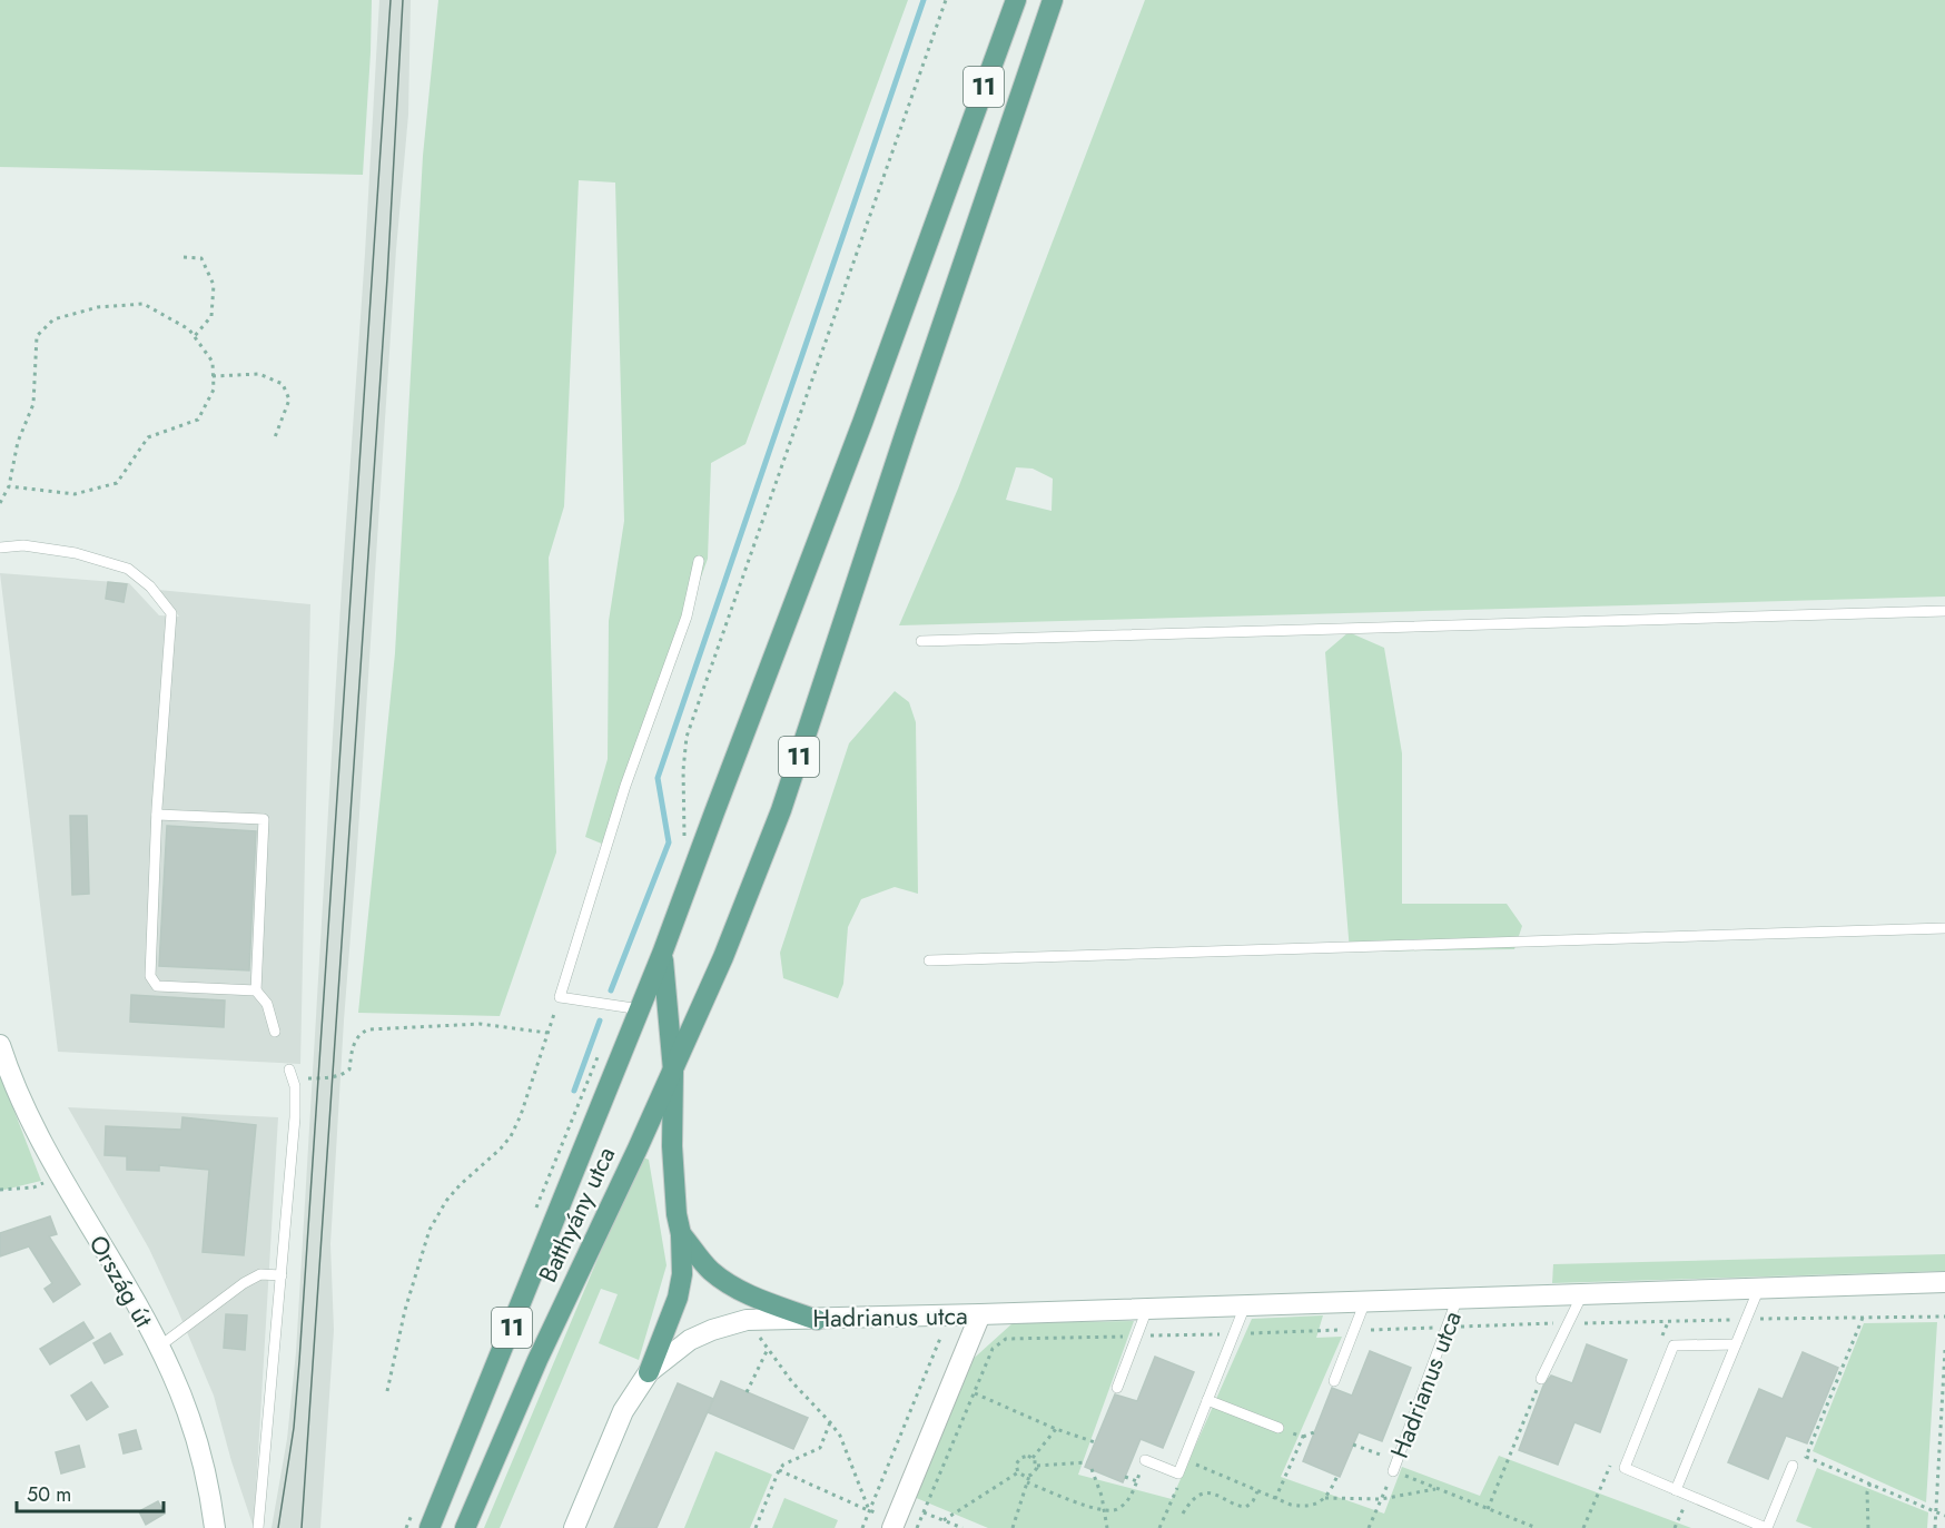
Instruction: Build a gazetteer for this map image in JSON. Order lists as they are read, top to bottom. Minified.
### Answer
{"streets":{"main road":["11","Batthyány utca"],"street":["Ország út","Hadrianus utca"]},"crossings":[["11","Batthyány utca"]],"scale_bar":"50 m"}
